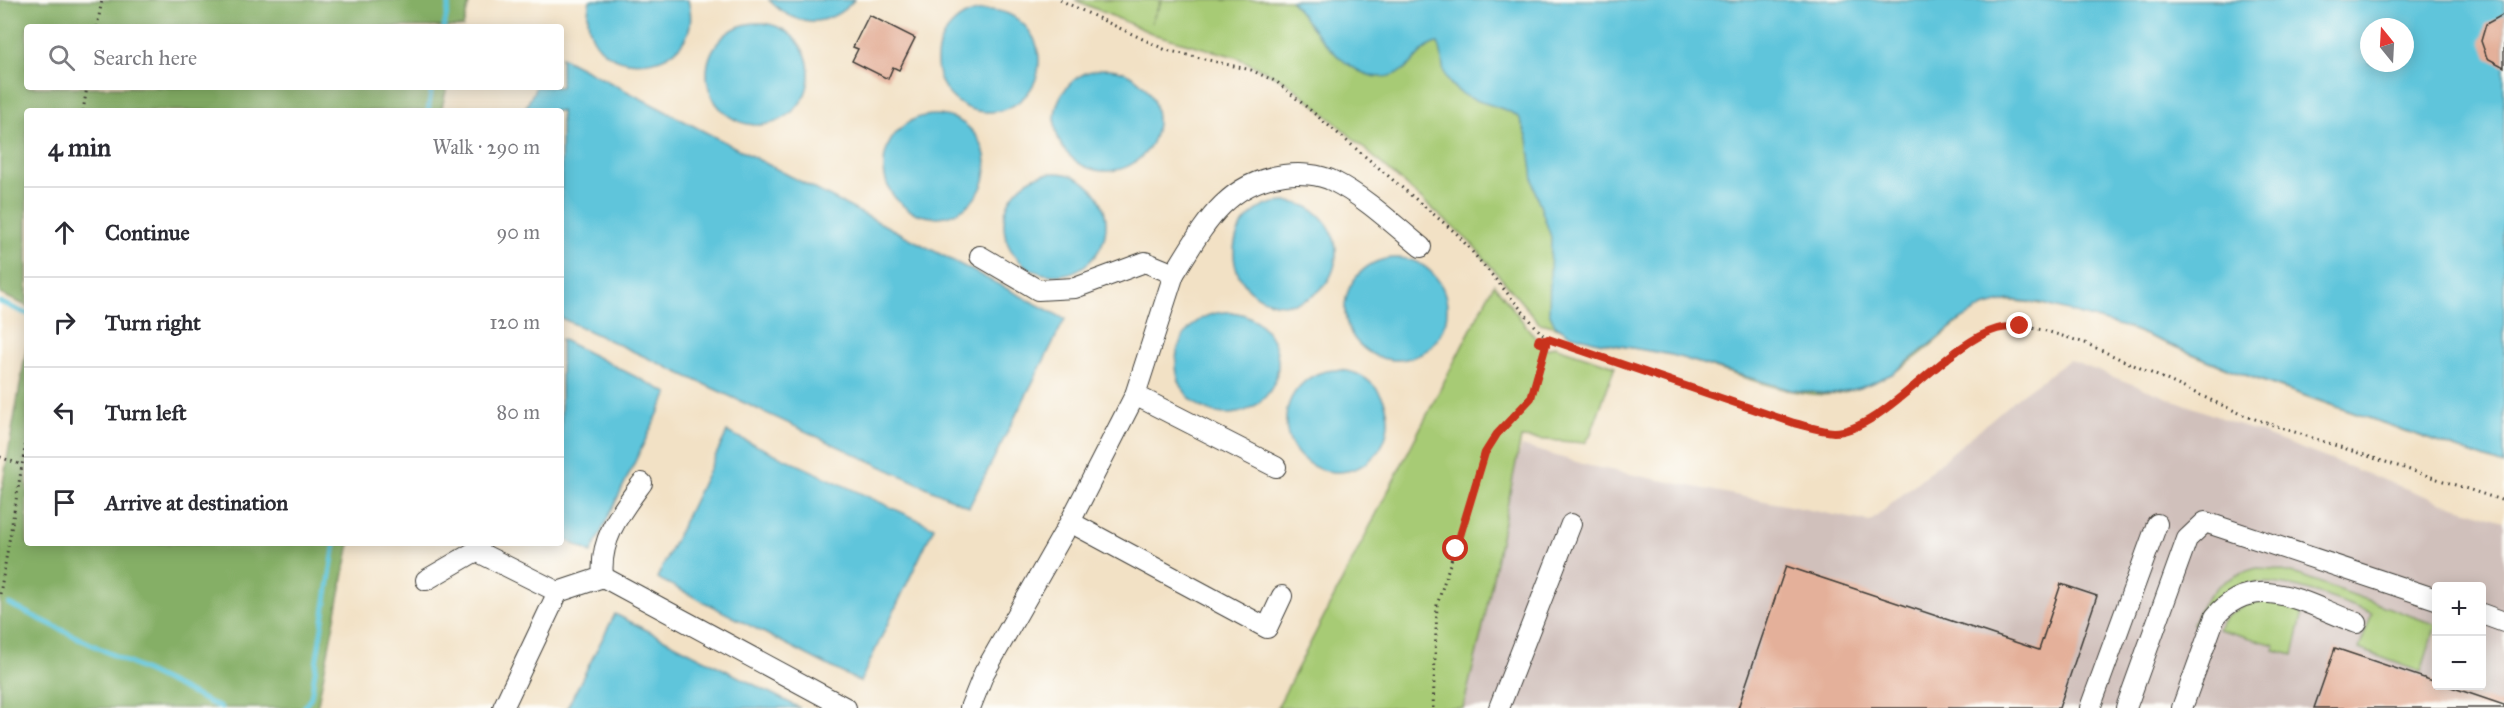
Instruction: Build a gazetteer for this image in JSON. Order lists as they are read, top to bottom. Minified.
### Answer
{"north":"top","page":{"search":"Search here","heading":["4 min","Walk · 290 m"],"list":[["Continue","90 m"],["Turn right","120 m"],["Turn left","80 m"],"Arrive at destination"],"map_buttons":["+","−"]}}
